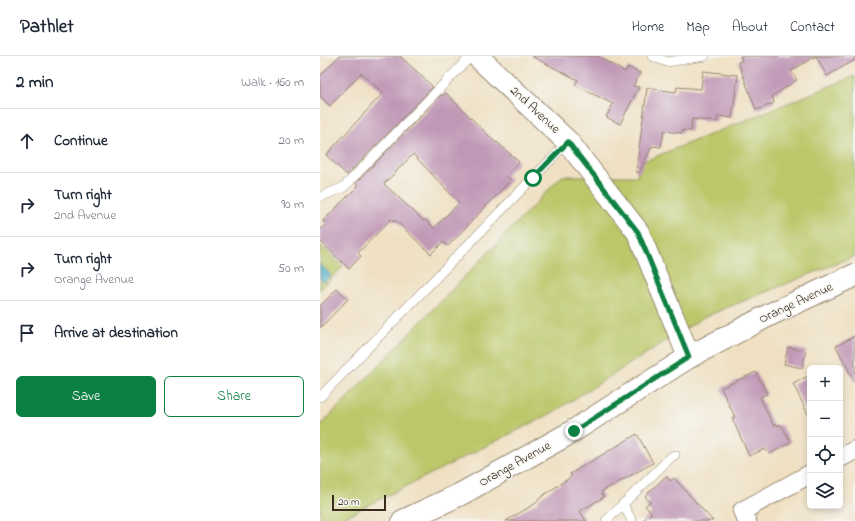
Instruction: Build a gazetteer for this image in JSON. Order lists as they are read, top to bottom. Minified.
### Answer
{"streets":{"main road":["2nd Avenue","Orange Avenue"]},"crossings":[["2nd Avenue","Orange Avenue"]],"scale_bar":"20 m","page":{"header":"Pathlet","nav":["Home","Map","About","Contact"],"heading":["2 min","Walk · 160 m"],"list":[["Continue","20 m"],["Turn right","2nd Avenue","90 m"],["Turn right","Orange Avenue","50 m"],"Arrive at destination"],"buttons":["Save","Share"],"map_buttons":["+","−"],"scale":"20 m"}}
